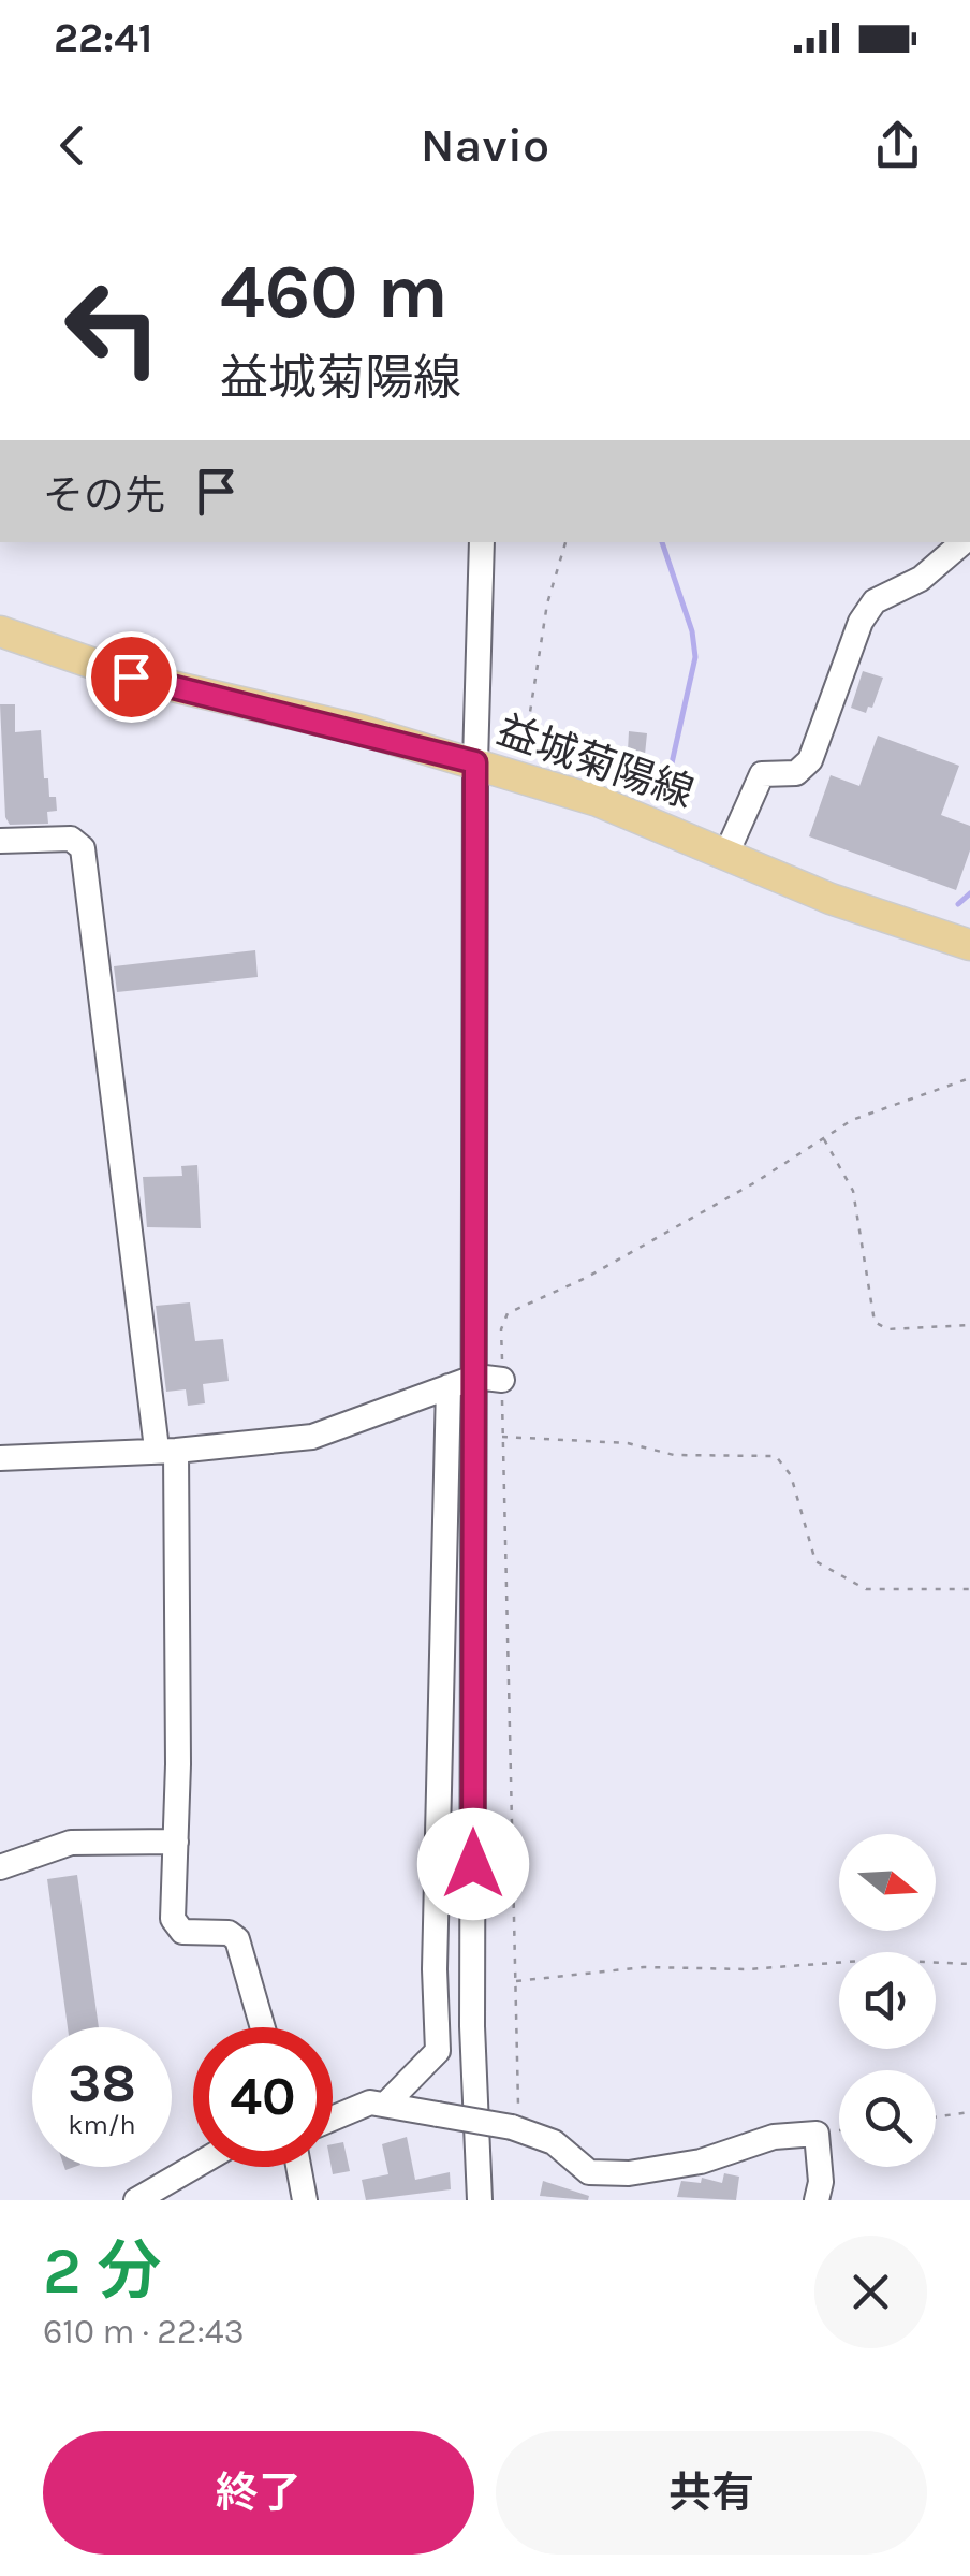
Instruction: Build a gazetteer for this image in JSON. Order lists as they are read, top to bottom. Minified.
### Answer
{"streets":{"main road":["益城菊陽線"]},"north":"right","page":{"status":"22:41","header":"Navio","turn":["460 m","益城菊陽線"],"then":"その先","speed":"38 km/h","limit":"40","heading":["2 分","610 m · 22:43"],"buttons":["終了","共有"]}}
